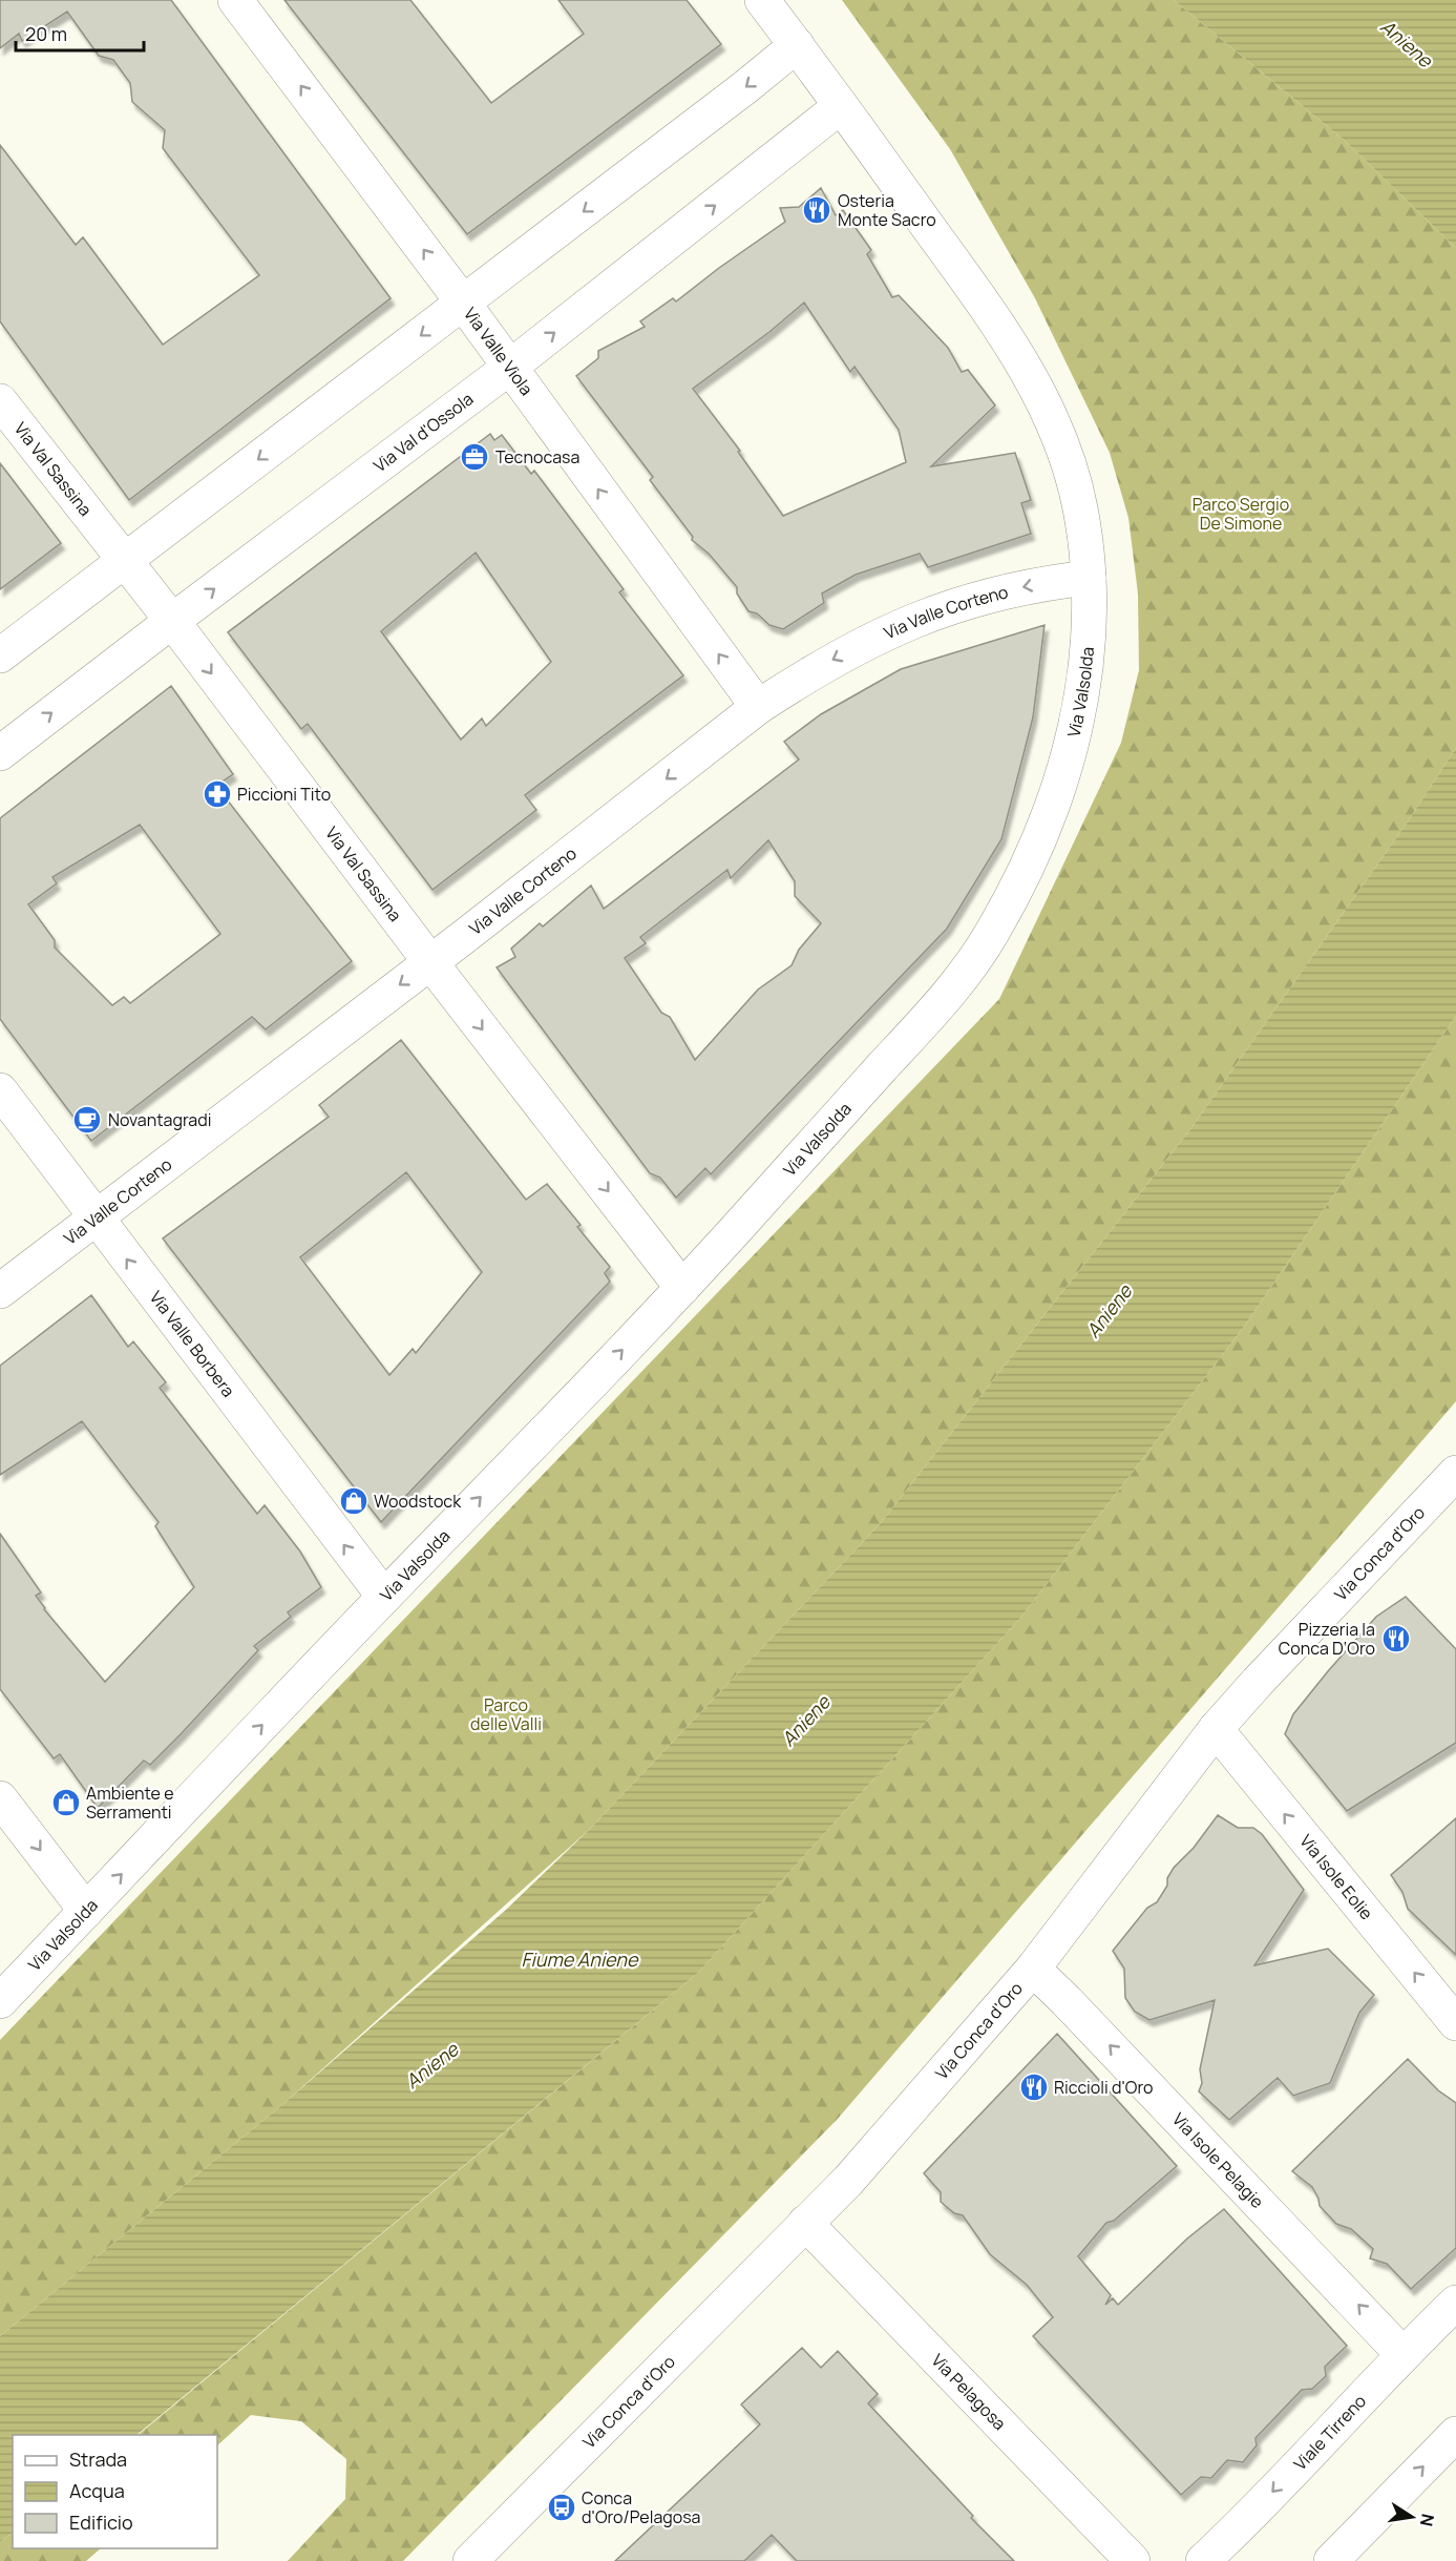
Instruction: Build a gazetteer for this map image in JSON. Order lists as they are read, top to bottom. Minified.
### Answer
{"streets":{"street":["Via Valle Viola","Via Val d'Ossola","Via Val Sassina","Via Valle Corteno","Via Valsolda","Via Valle Borbera","Via Conca d'Oro","Via Isole Eolie","Via Isole Pelagie","Via Pelagosa","Viale Tirreno"]},"crossings":[["Via Valle Viola","Via Val d'Ossola"],["Via Valle Viola","Via Valle Corteno"],["Via Val d'Ossola","Via Val Sassina"],["Via Val d'Ossola","Via Valsolda"],["Via Val Sassina","Via Valle Corteno"],["Via Val Sassina","Via Valsolda"],["Via Valle Corteno","Via Valsolda"],["Via Valle Corteno","Via Valle Borbera"],["Via Valsolda","Via Valle Borbera"],["Via Conca d'Oro","Via Isole Eolie"],["Via Conca d'Oro","Via Isole Pelagie"],["Via Conca d'Oro","Via Pelagosa"],["Via Isole Pelagie","Viale Tirreno"]],"one_way":["Via Valle Viola","Via Val Sassina","Via Valle Corteno","Via Valle Borbera","Via Isole Eolie","Via Isole Pelagie"],"water":["Aniene","Fiume Aniene"],"parks":["Parco Sergio De Simone","Parco delle Valli"],"places":{"restaurant":["Osteria Monte Sacro","Pizzeria la Conca D‘Oro","Riccioli d'Oro"],"office":["Tecnocasa"],"pharmacy":["Piccioni Tito"],"cafe":["Novantagradi"],"shop":["Woodstock","Ambiente e Serramenti"],"bus stop":["Conca d'Oro/Pelagosa"]},"legend":["Strada","Acqua","Edificio"],"scale_bar":"20 m","north":"right"}
